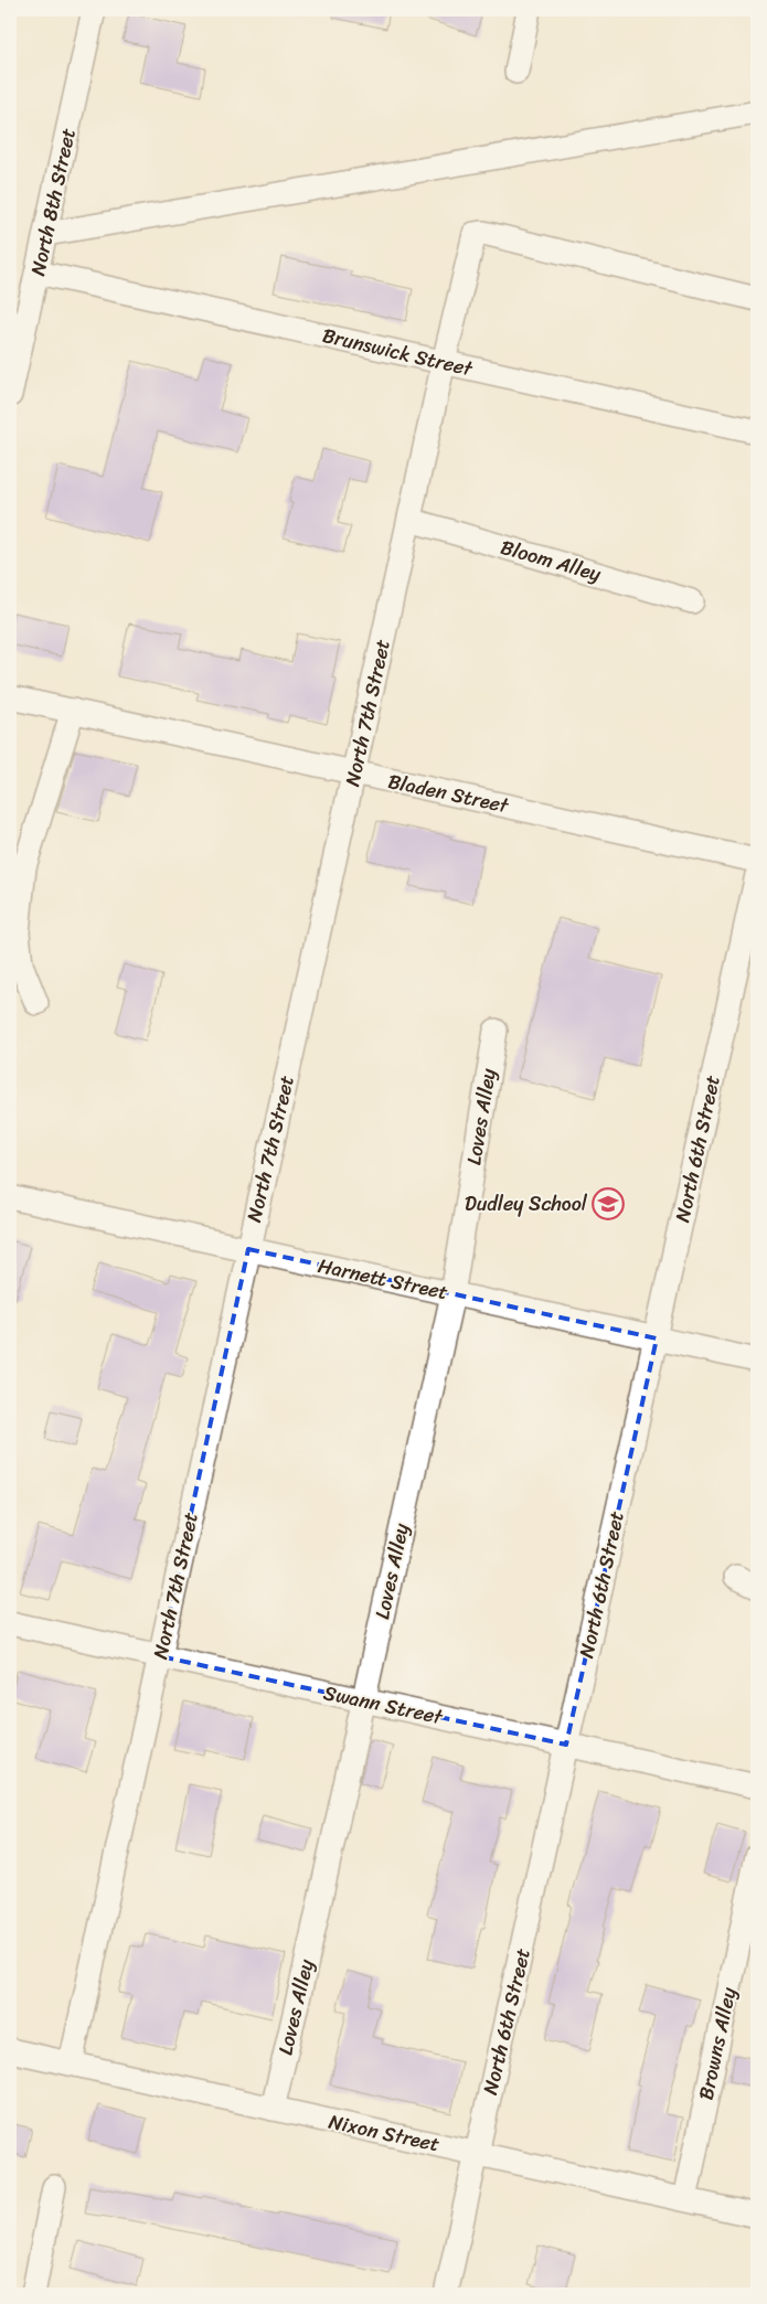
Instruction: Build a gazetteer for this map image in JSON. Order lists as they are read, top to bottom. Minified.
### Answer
{"streets":{"street":["North 8th Street","Brunswick Street","Bloom Alley","North 7th Street","Bladen Street","Loves Alley","North 6th Street","Harnett Street","Swann Street","Browns Alley","Nixon Street"]},"crossings":[["North 8th Street","Brunswick Street"],["Brunswick Street","North 7th Street"],["Bloom Alley","North 7th Street"],["North 7th Street","Bladen Street"],["North 7th Street","Harnett Street"],["North 7th Street","Swann Street"],["North 7th Street","Nixon Street"],["Loves Alley","Harnett Street"],["Loves Alley","Swann Street"],["Loves Alley","Nixon Street"],["North 6th Street","Harnett Street"],["North 6th Street","Swann Street"],["North 6th Street","Nixon Street"],["Browns Alley","Nixon Street"]],"places":{"school or university":["Dudley School"]}}
